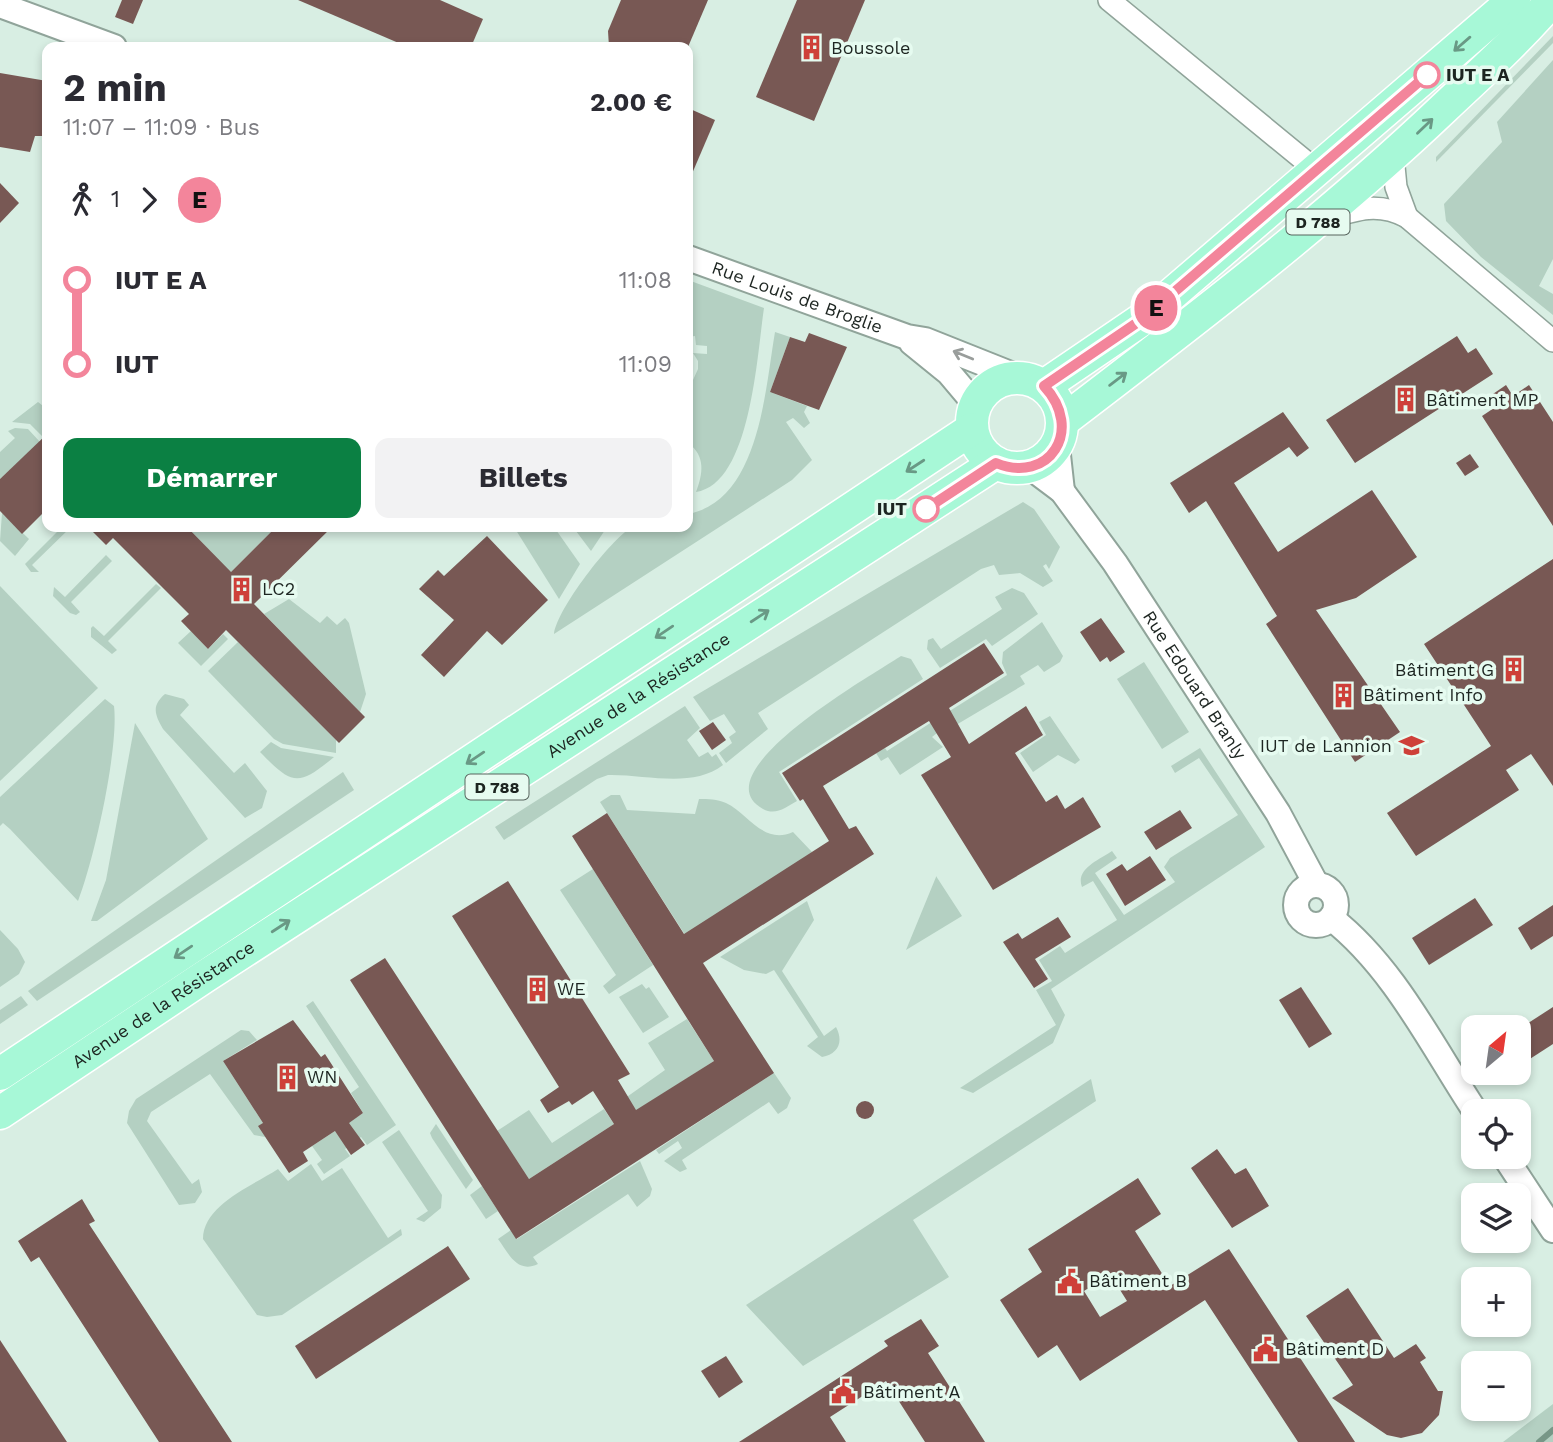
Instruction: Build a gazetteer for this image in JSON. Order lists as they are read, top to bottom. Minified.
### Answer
{"streets":{"main road":["D 788","Avenue de la Résistance"],"street":["Rue Louis de Broglie","Rue Edouard Branly"]},"crossings":[["D 788","Rue Louis de Broglie"],["D 788","Rue Edouard Branly"],["D 788","Avenue de la Résistance"],["Rue Louis de Broglie","Rue Edouard Branly"],["Rue Louis de Broglie","Avenue de la Résistance"],["Rue Edouard Branly","Avenue de la Résistance"]],"places":{"building":["Boussole","Bâtiment MP","LC2","Bâtiment G","Bâtiment Info","WE","WN"],"other":["IUT E A","IUT"],"school or university":["IUT de Lannion"],"public building":["Bâtiment B","Bâtiment D","Bâtiment A"]},"lines":["bus line E"],"north":"top right","page":{"on_map":"E","heading":["2 min","11:07 – 11:09 · Bus","2.00 €"],"legs":["1","E"],"list":[{"name":"IUT E A","value":"11:08"},{"name":"IUT","value":"11:09"}],"buttons":["Démarrer","Billets"],"map_buttons":["+","−"]}}
